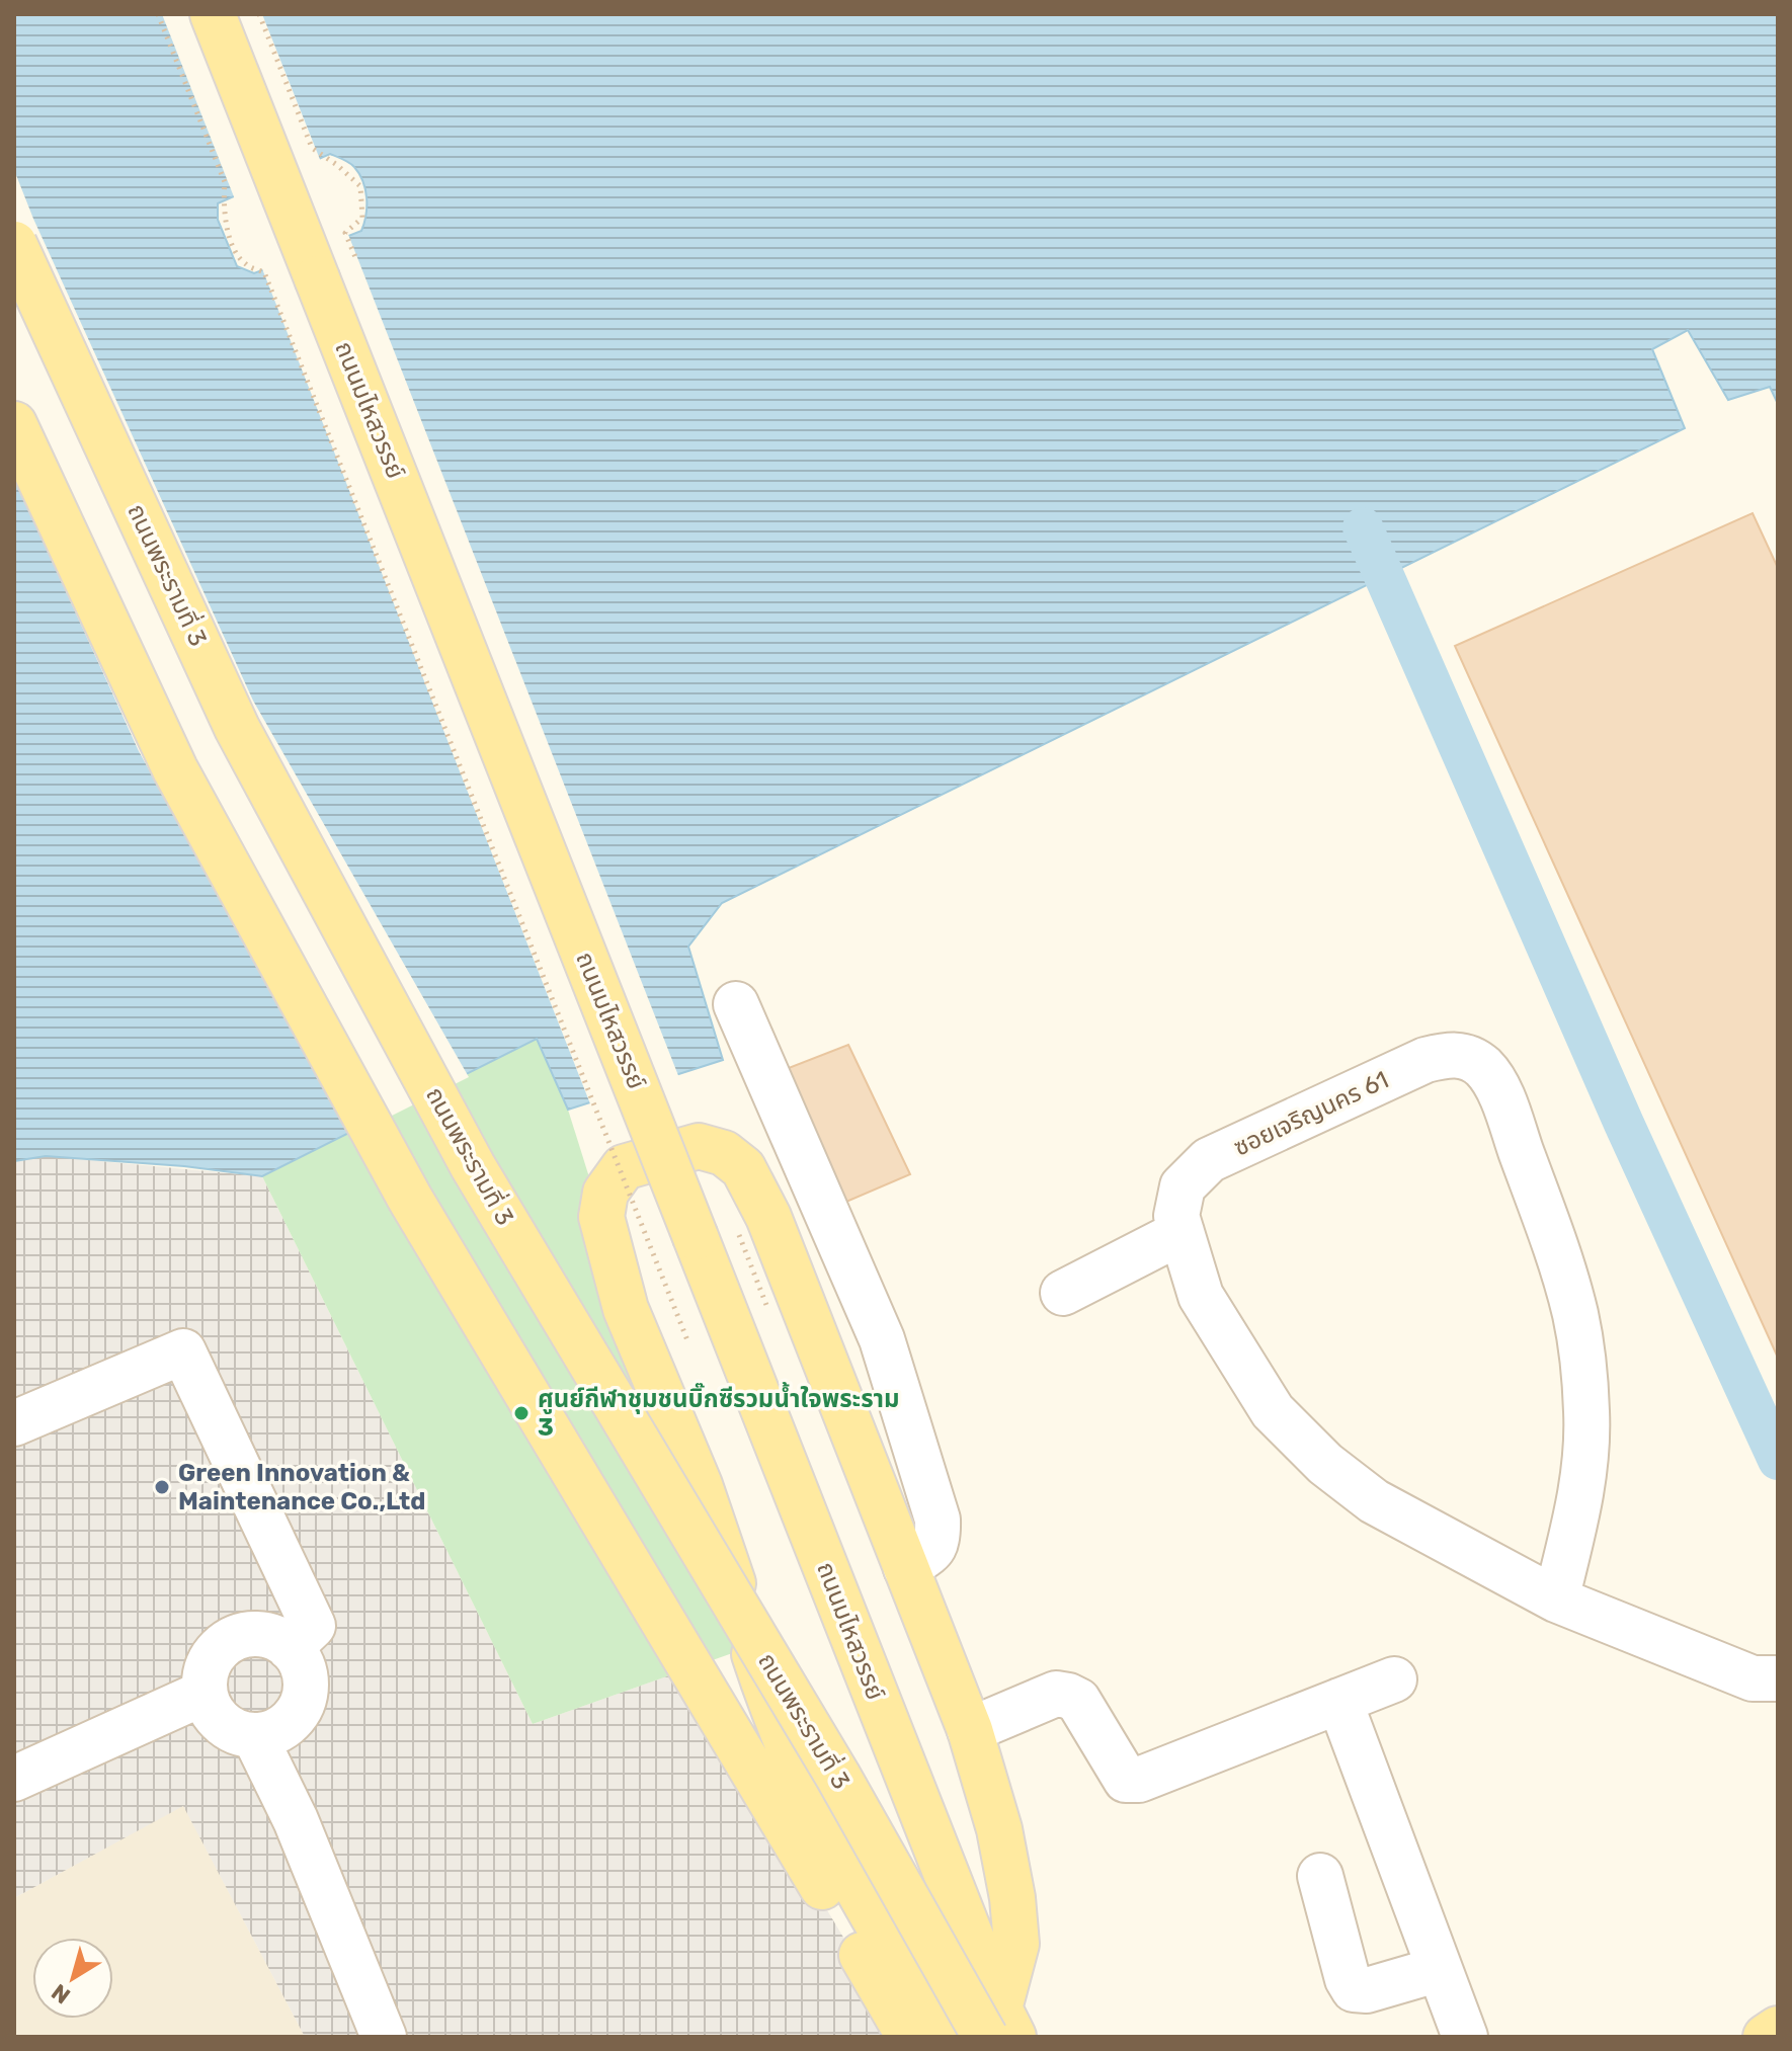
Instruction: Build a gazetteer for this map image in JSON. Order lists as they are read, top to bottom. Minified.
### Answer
{"streets":{"main road":["ถนนมไหสวรรย์","ถนนพระรามที่ 3"],"street":["ซอยเจริญนคร 61"]},"crossings":[["ถนนมไหสวรรย์","ถนนพระรามที่ 3"]],"places":["ศูนย์กีฬาชุมชนบิ๊กซีรวมน้ำใจพระราม 3","Green Innovation & Maintenance Co.,Ltd"],"north":"bottom left"}
